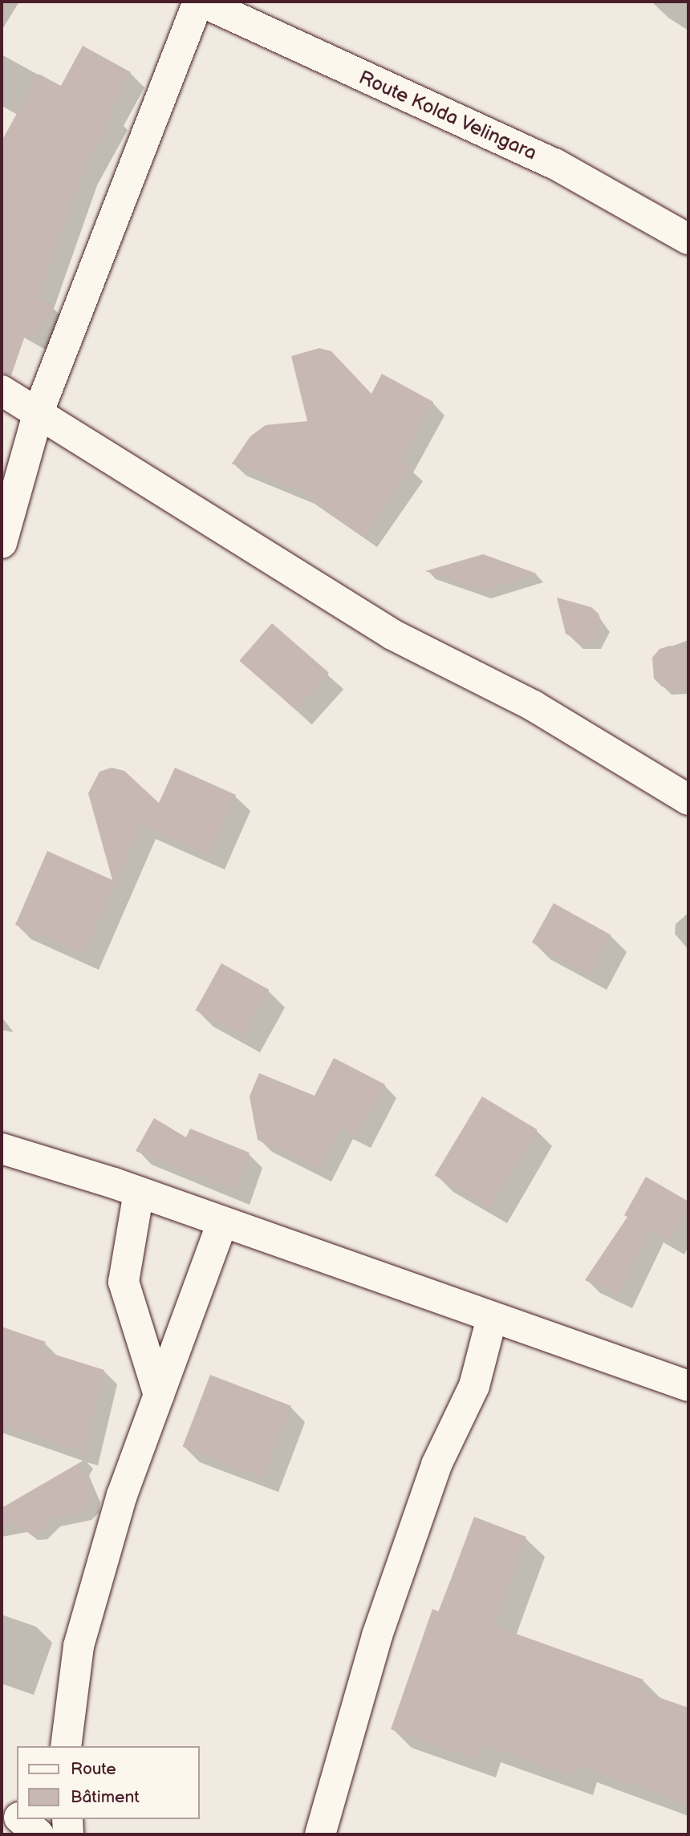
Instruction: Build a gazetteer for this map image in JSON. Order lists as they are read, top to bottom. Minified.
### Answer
{"streets":{"street":["Route Kolda Velingara"]},"legend":["Route","Bâtiment"]}
